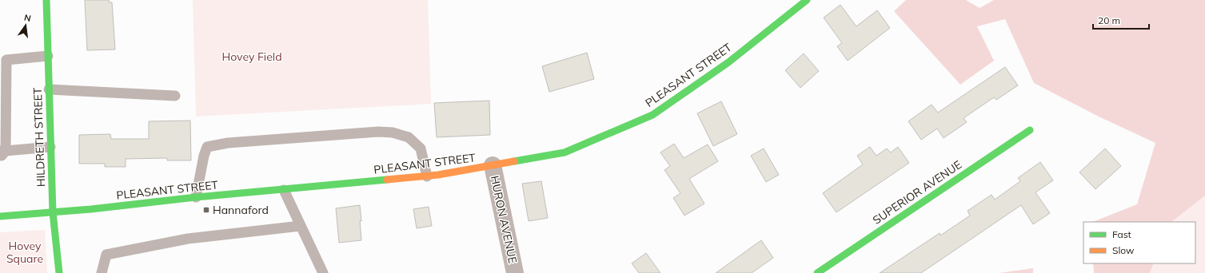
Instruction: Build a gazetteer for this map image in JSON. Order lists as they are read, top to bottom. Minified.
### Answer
{"streets":{"main road":["PLEASANT STREET","HILDRETH STREET","SUPERIOR AVENUE"],"street":["HURON AVENUE"]},"crossings":[["PLEASANT STREET","HILDRETH STREET"],["PLEASANT STREET","HURON AVENUE"]],"parks":["Hovey Field","Hovey Square"],"places":{"transit":["Hannaford"]},"legend":["Fast","Slow"],"scale_bar":"20 m","north":"top"}
